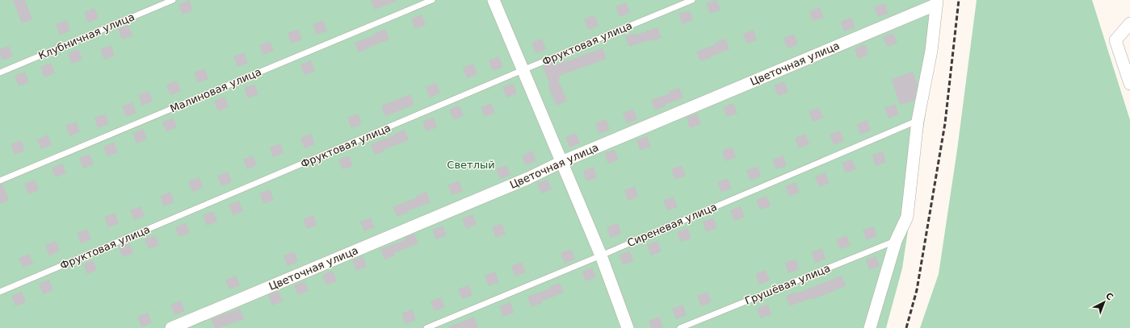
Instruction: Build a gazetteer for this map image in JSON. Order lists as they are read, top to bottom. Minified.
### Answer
{"streets":{"street":["Цветочная улица"],"lane":["Клубничная улица","Фруктовая улица","Малиновая улица","Сиреневая улица","Грушёвая улица"]},"parks":["Светлый"],"north":"top right"}
